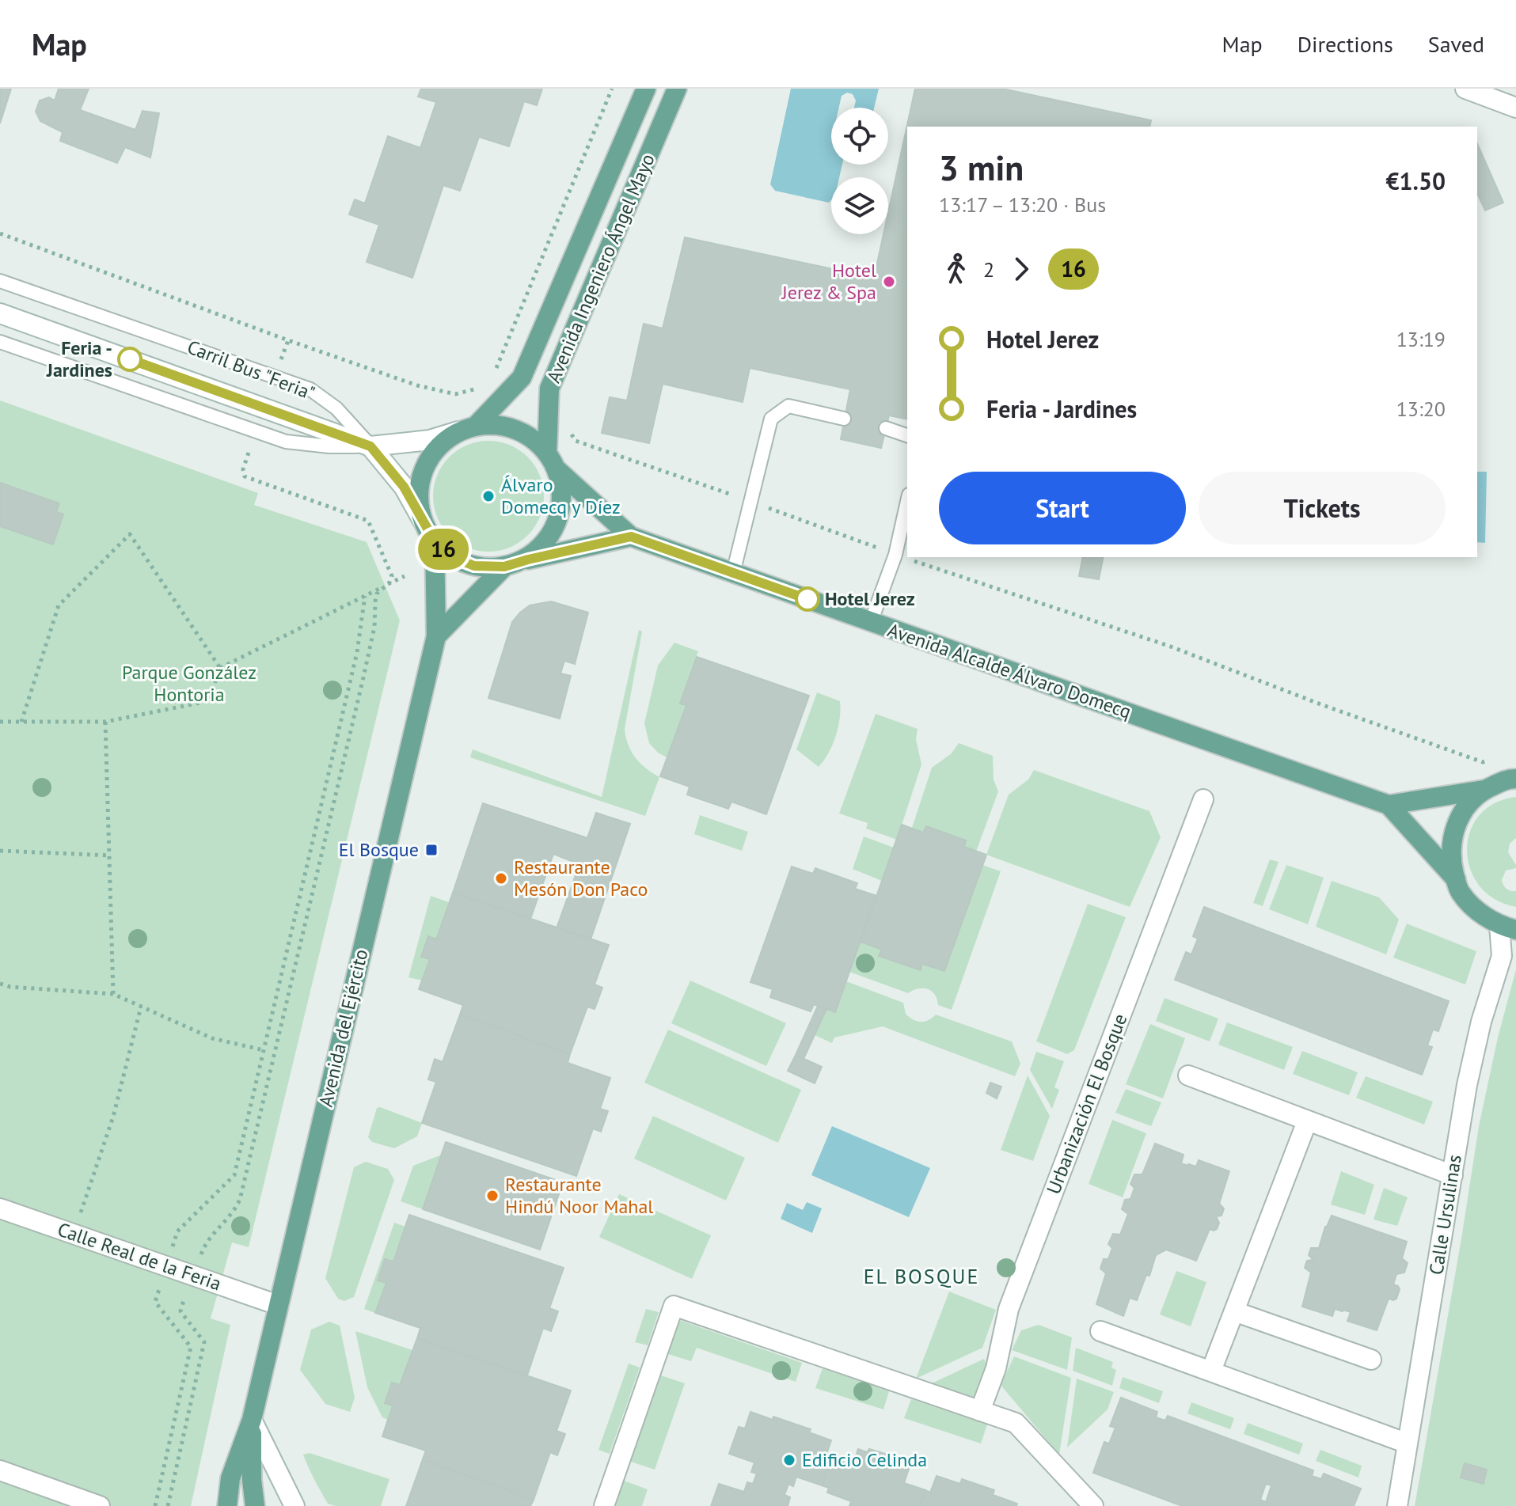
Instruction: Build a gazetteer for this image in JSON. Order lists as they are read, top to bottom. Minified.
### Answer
{"streets":{"main road":["Avenida Ingeniero Ángel Mayo","Avenida Alcalde Álvaro Domecq","Avenida del Ejército"],"street":["Urbanización El Bosque","Calle Ursulinas","Calle Real de la Feria"],"lane":["Carril Bus \"Feria\""]},"crossings":[["Avenida Ingeniero Ángel Mayo","Avenida Alcalde Álvaro Domecq"],["Avenida Ingeniero Ángel Mayo","Avenida del Ejército"],["Avenida Alcalde Álvaro Domecq","Avenida del Ejército"],["Avenida Alcalde Álvaro Domecq","Calle Ursulinas"],["Avenida del Ejército","Calle Real de la Feria"]],"districts":["EL BOSQUE"],"parks":["Parque González Hontoria"],"places":{"other":["Hotel Jerez & Spa","Feria - Jardines","Álvaro Domecq y Díez","Hotel Jerez","Restaurante Mesón Don Paco","Restaurante Hindú Noor Mahal","Edificio Celinda"],"transit":["El Bosque"]},"lines":["bus line 16"],"page":{"header":"Map","nav":["Map","Directions","Saved"],"on_map":"16","heading":["3 min","13:17 – 13:20 · Bus","€1.50"],"legs":["2","16"],"list":[{"name":"Hotel Jerez","value":"13:19"},{"name":"Feria - Jardines","value":"13:20"}],"buttons":["Start","Tickets"]}}
